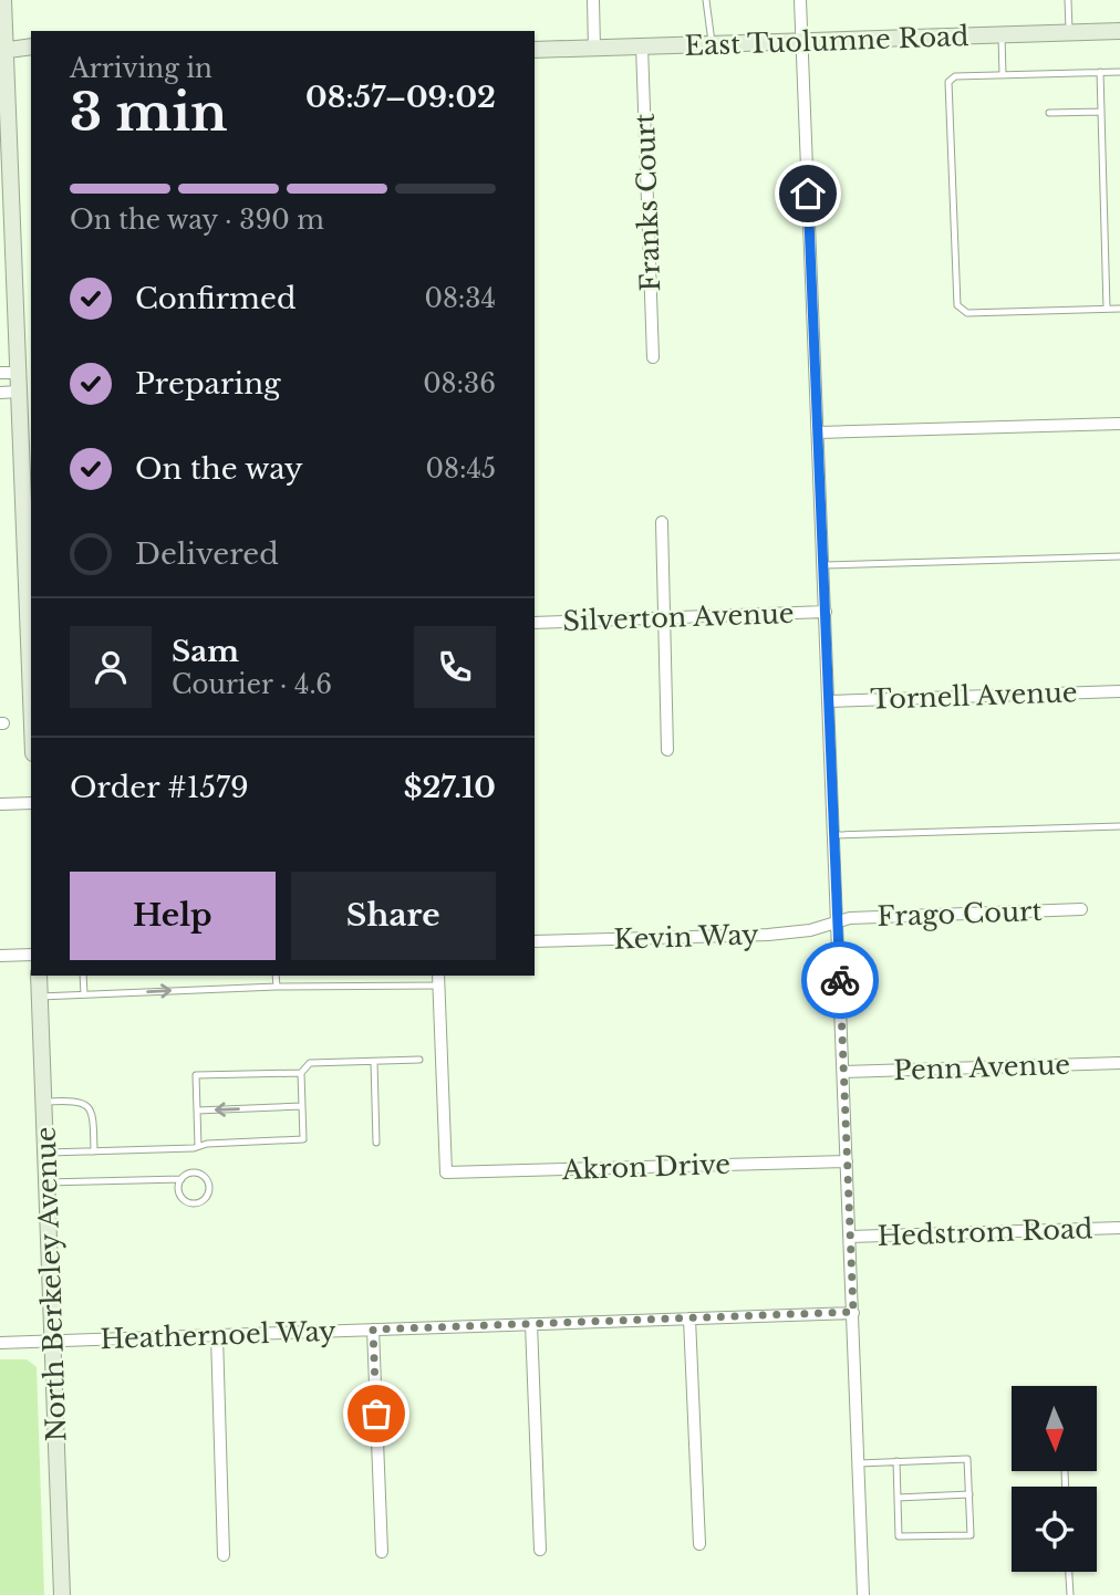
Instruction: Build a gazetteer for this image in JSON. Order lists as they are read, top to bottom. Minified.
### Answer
{"streets":{"street":["East Tuolumne Road","Franks Court","Silverton Avenue","Tornell Avenue","Frago Court","Kevin Way","Penn Avenue","Akron Drive","Hedstrom Road","North Berkeley Avenue","Heathernoel Way"]},"crossings":[["East Tuolumne Road","Franks Court"],["Frago Court","Kevin Way"],["North Berkeley Avenue","Heathernoel Way"]],"north":"bottom","page":{"heading":["3 min","Arriving in","08:57–09:02"],"panel":["Sam","Courier · 4.6","Order #1579","$27.10"],"bar":"On the way · 390 m","list":[["Confirmed","08:34"],["Preparing","08:36"],["On the way","08:45"],"Delivered"],"buttons":["Help","Share"]}}
